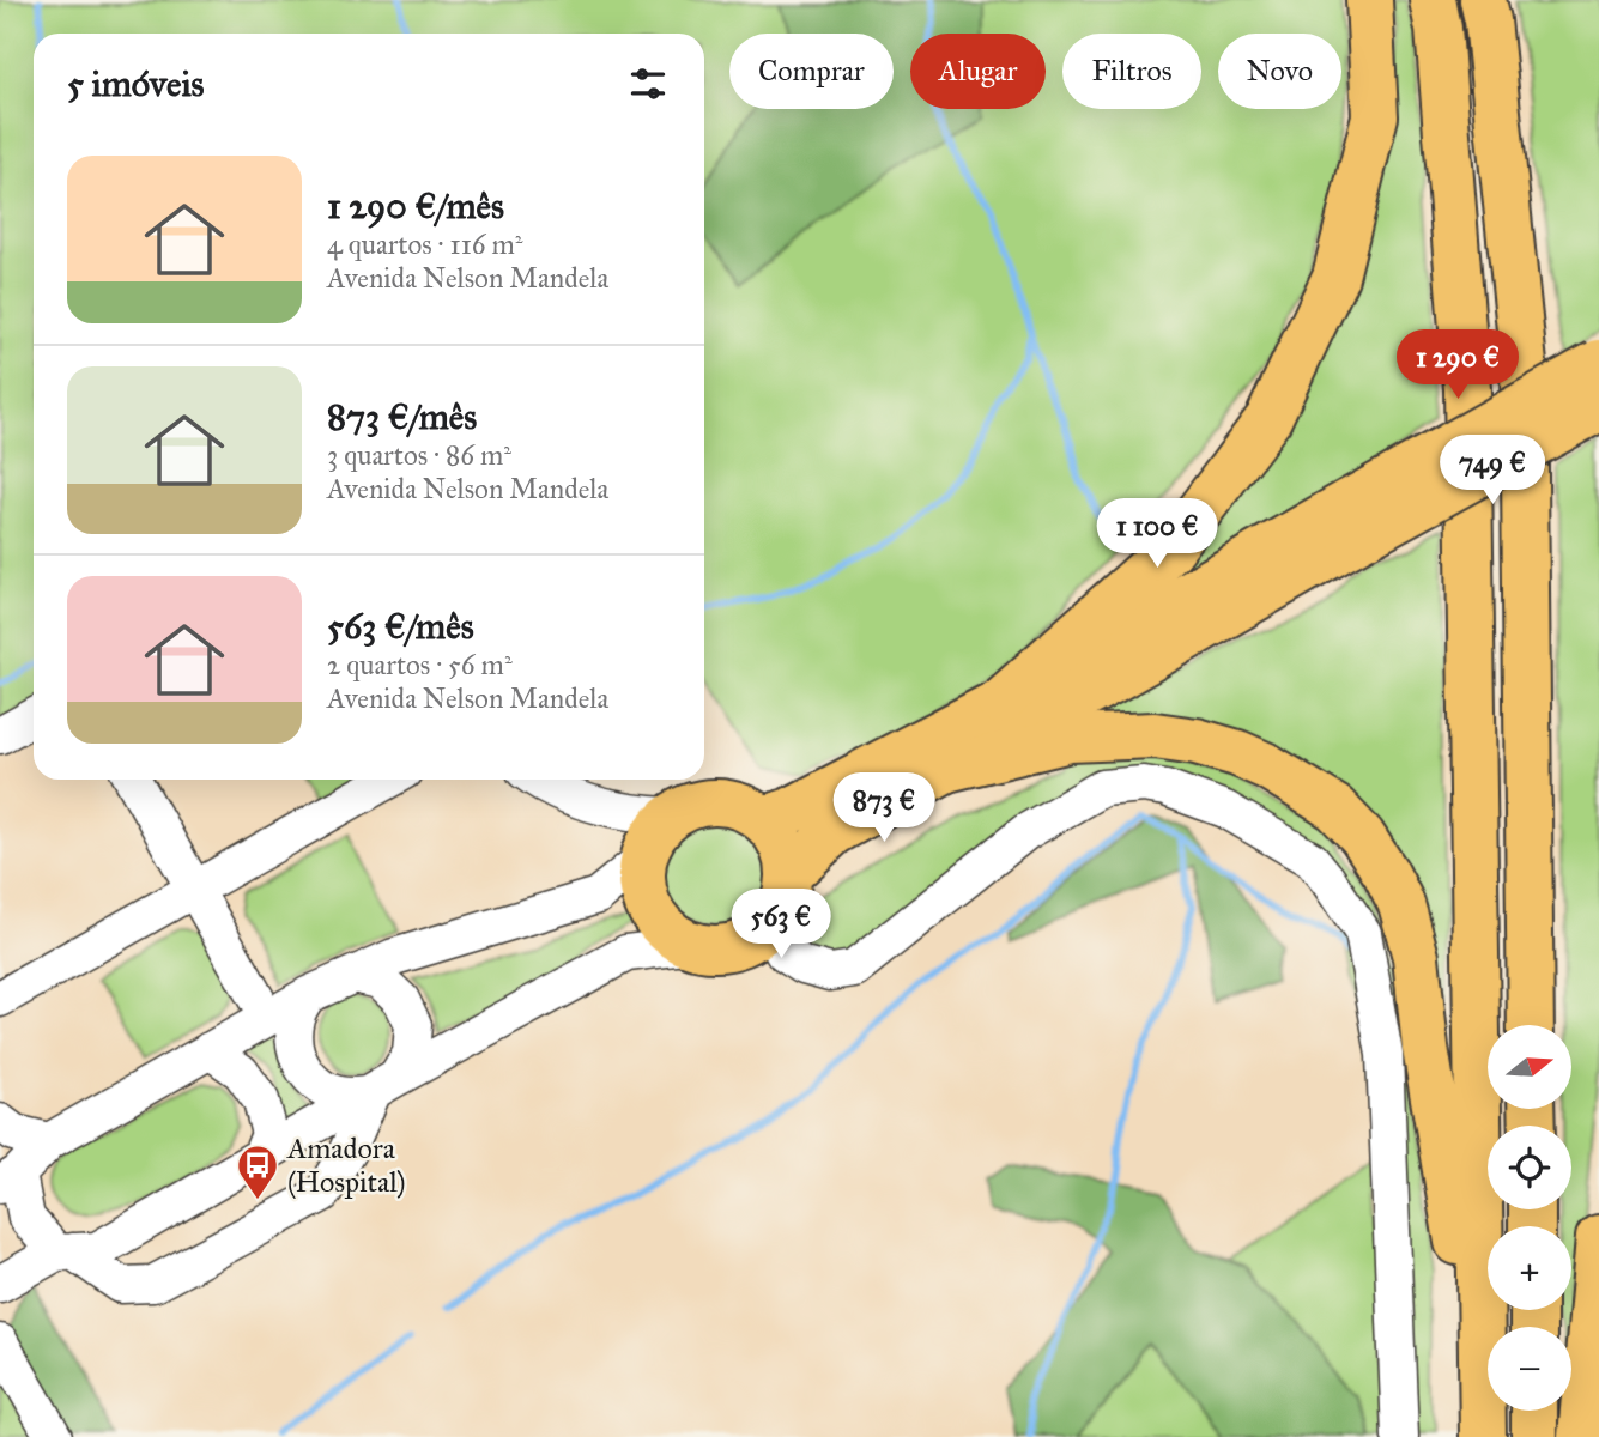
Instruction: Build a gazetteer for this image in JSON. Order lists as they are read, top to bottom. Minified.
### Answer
{"places":{"bus stop":["Amadora (Hospital)"]},"north":"right","page":{"chip":["Comprar","Alugar","Filtros","Novo"],"heading":"5 imóveis","list":[{"name":"1 290 €/mês","note":"4 quartos · 116 m² · Avenida Nelson Mandela"},{"name":"873 €/mês","note":"3 quartos · 86 m² · Avenida Nelson Mandela"},{"name":"563 €/mês","note":"2 quartos · 56 m² · Avenida Nelson Mandela"}],"price":["1 290 €","749 €","1 100 €","873 €","563 €"],"map_buttons":["+","−"]}}
